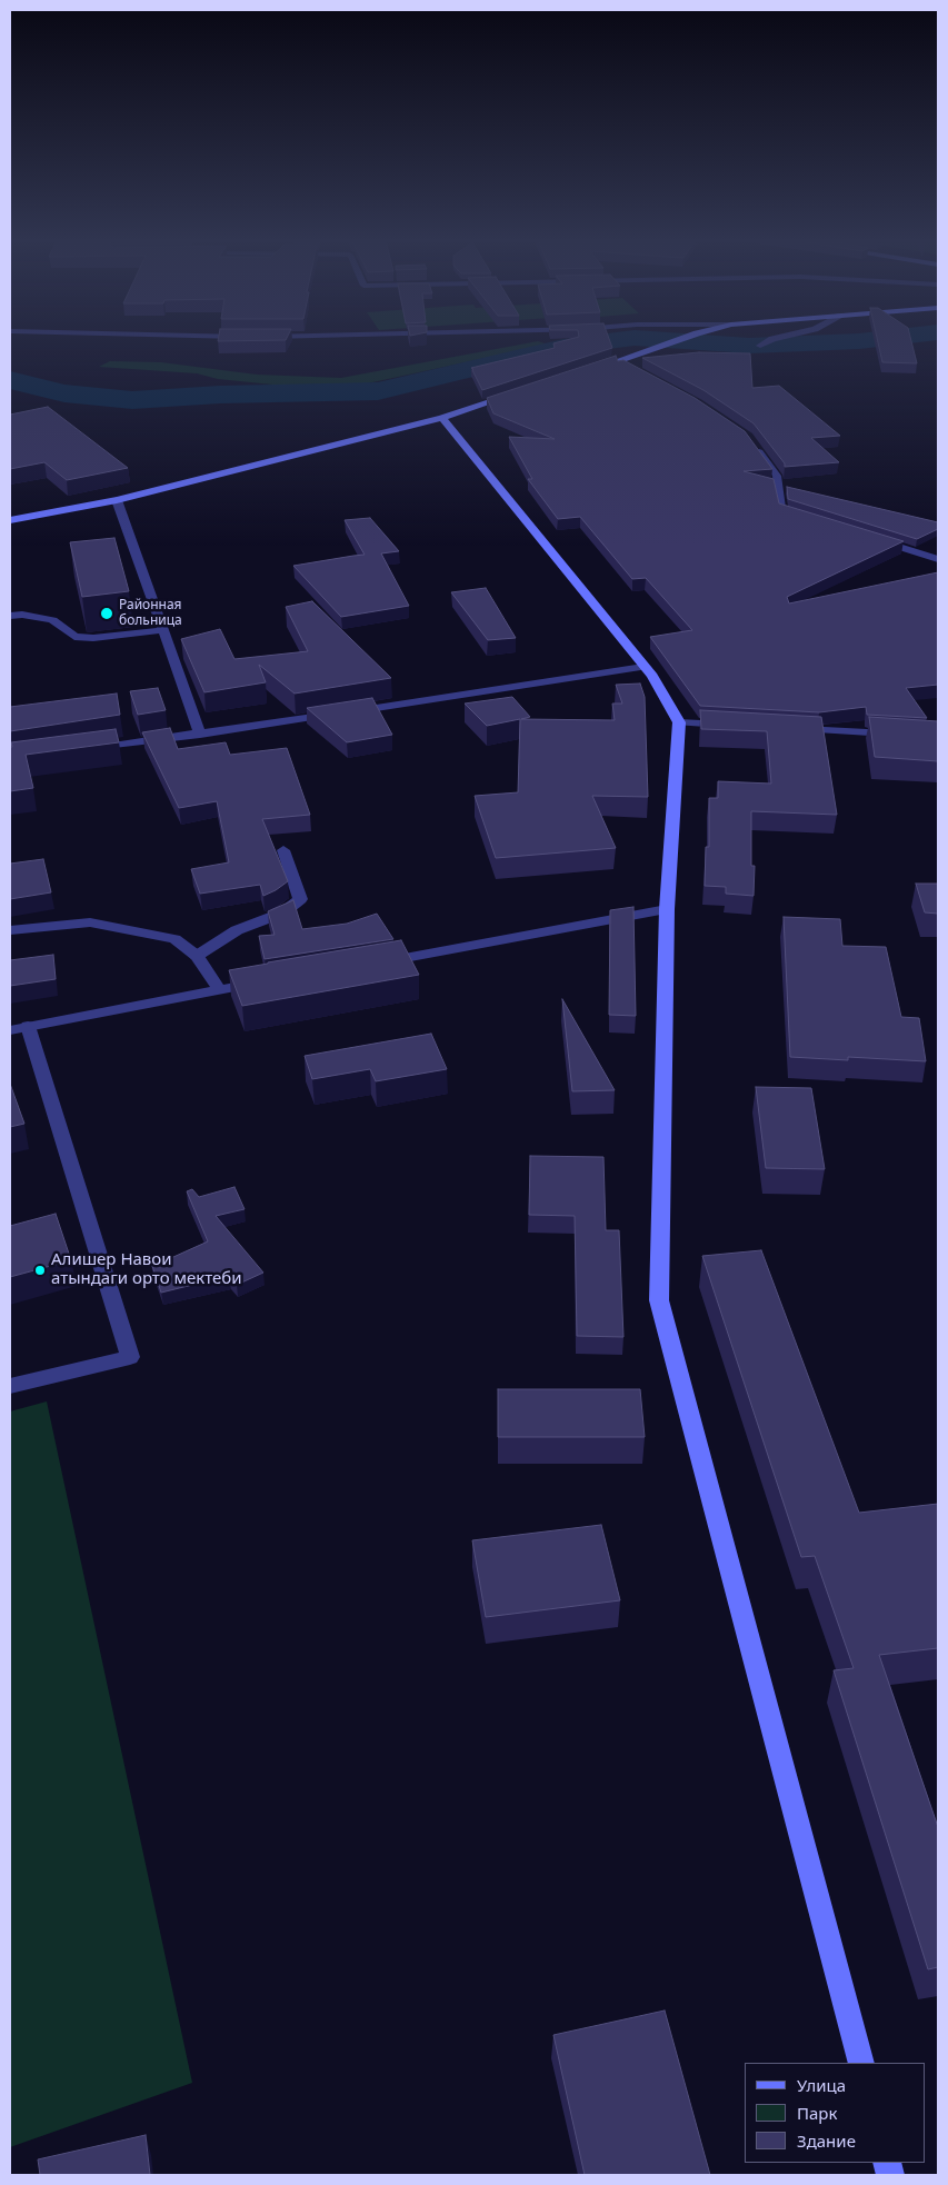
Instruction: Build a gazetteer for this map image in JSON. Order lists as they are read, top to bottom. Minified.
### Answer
{"places":["Районная больница","Алишер Навои атындаги орто мектеби"],"legend":["Улица","Парк","Здание"]}
